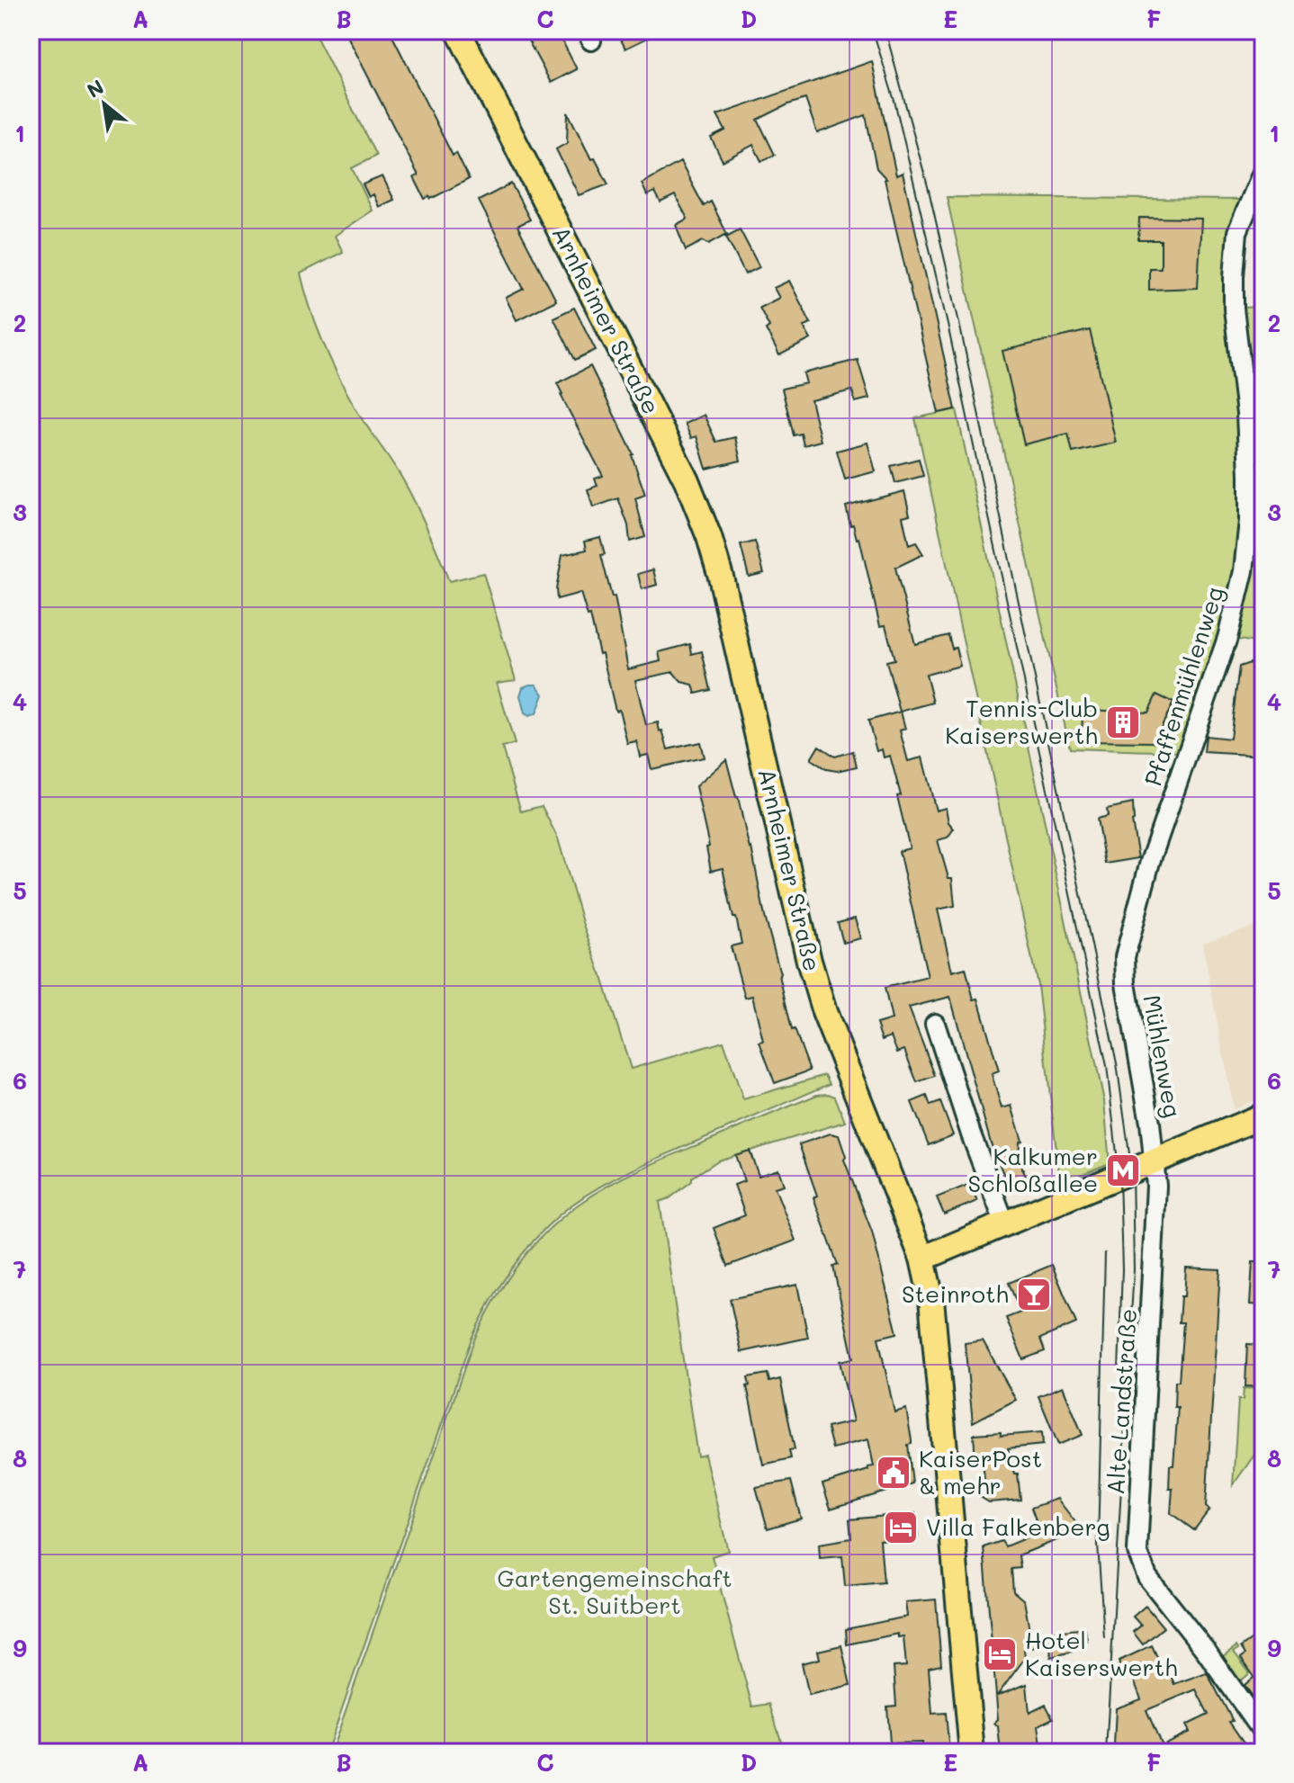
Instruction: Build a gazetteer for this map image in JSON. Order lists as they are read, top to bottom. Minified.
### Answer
{"streets":{"main road":["Arnheimer Straße"],"street":["Pfaffenmühlenweg","Mühlenweg","Alte Landstraße"]},"crossings":[["Pfaffenmühlenweg","Mühlenweg"],["Mühlenweg","Alte Landstraße"]],"parks":["Gartengemeinschaft St. Suitbert"],"places":{"building":["Tennis-Club Kaiserswerth"],"metro station":["Kalkumer Schloßallee"],"bar":["Steinroth"],"public building":["KaiserPost & mehr"],"hotel":["Villa Falkenberg","Hotel Kaiserswerth"]},"north":"top left","grid":{"columns":["A","B","C","D","E","F"],"rows":["1","2","3","4","5","6","7","8","9"]}}
